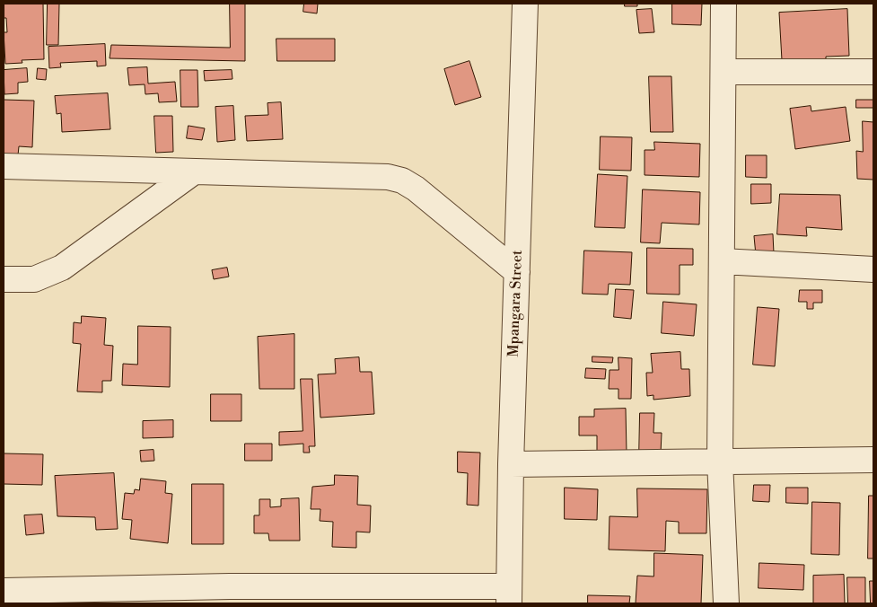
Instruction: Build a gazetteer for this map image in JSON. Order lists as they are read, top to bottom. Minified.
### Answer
{"streets":{"street":["Mpangara Street"]}}
